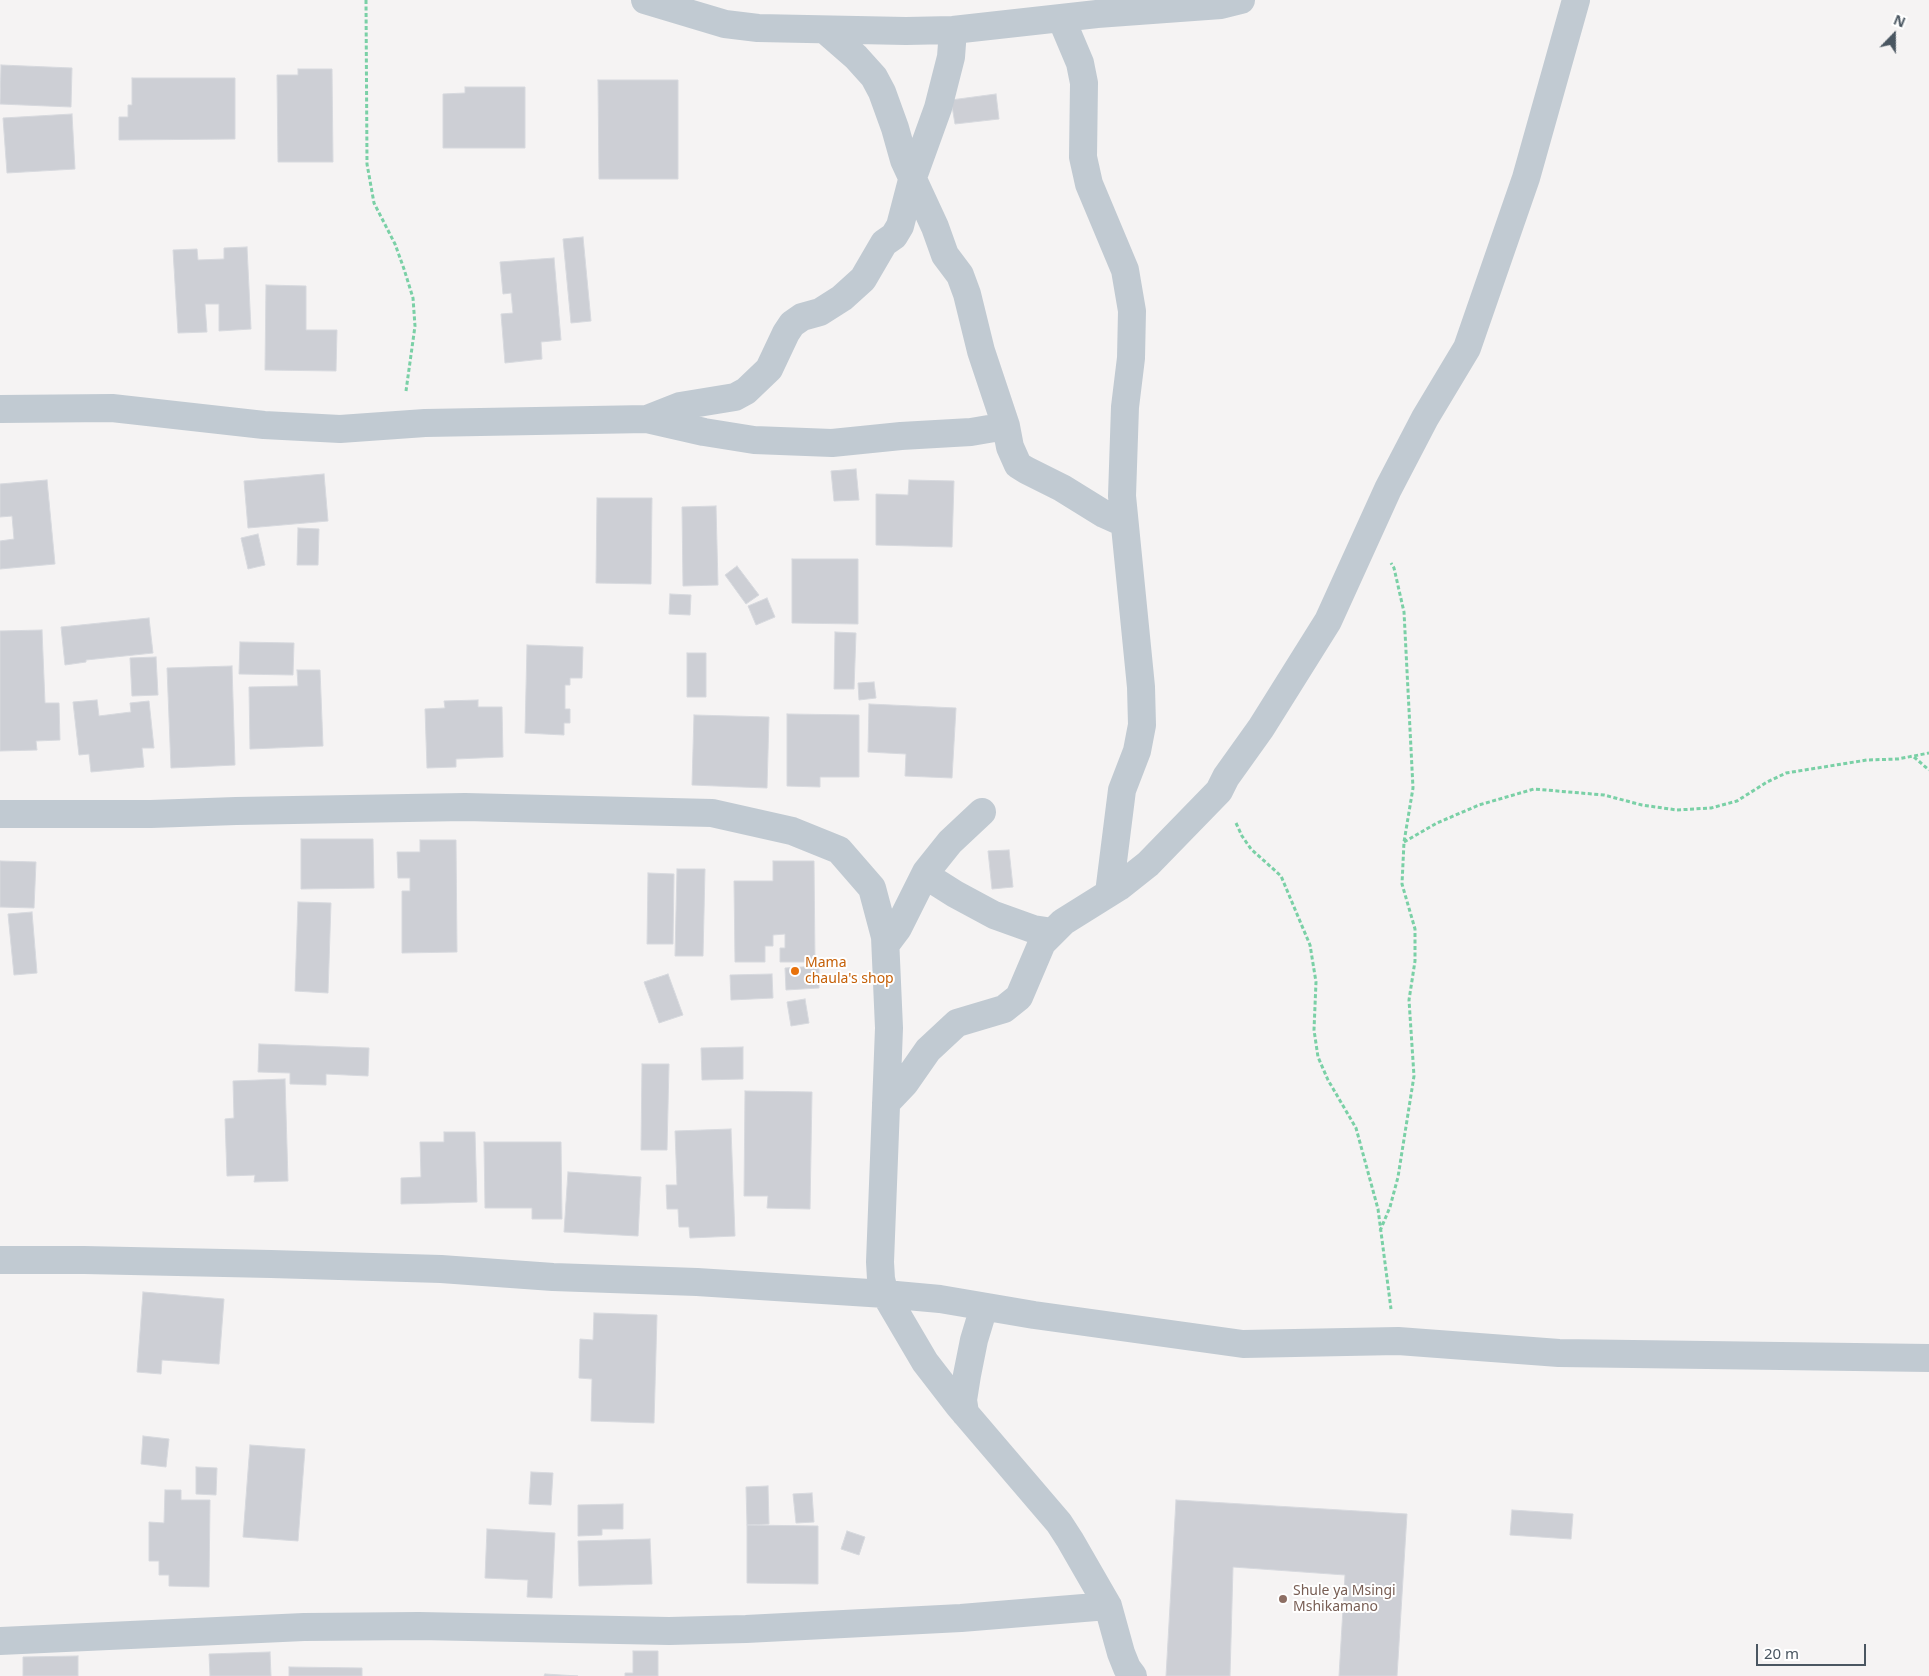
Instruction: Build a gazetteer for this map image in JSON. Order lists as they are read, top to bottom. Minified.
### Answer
{"places":["Mama chaula's shop","Shule ya Msingi Mshikamano"],"scale_bar":"20 m","north":"top"}
